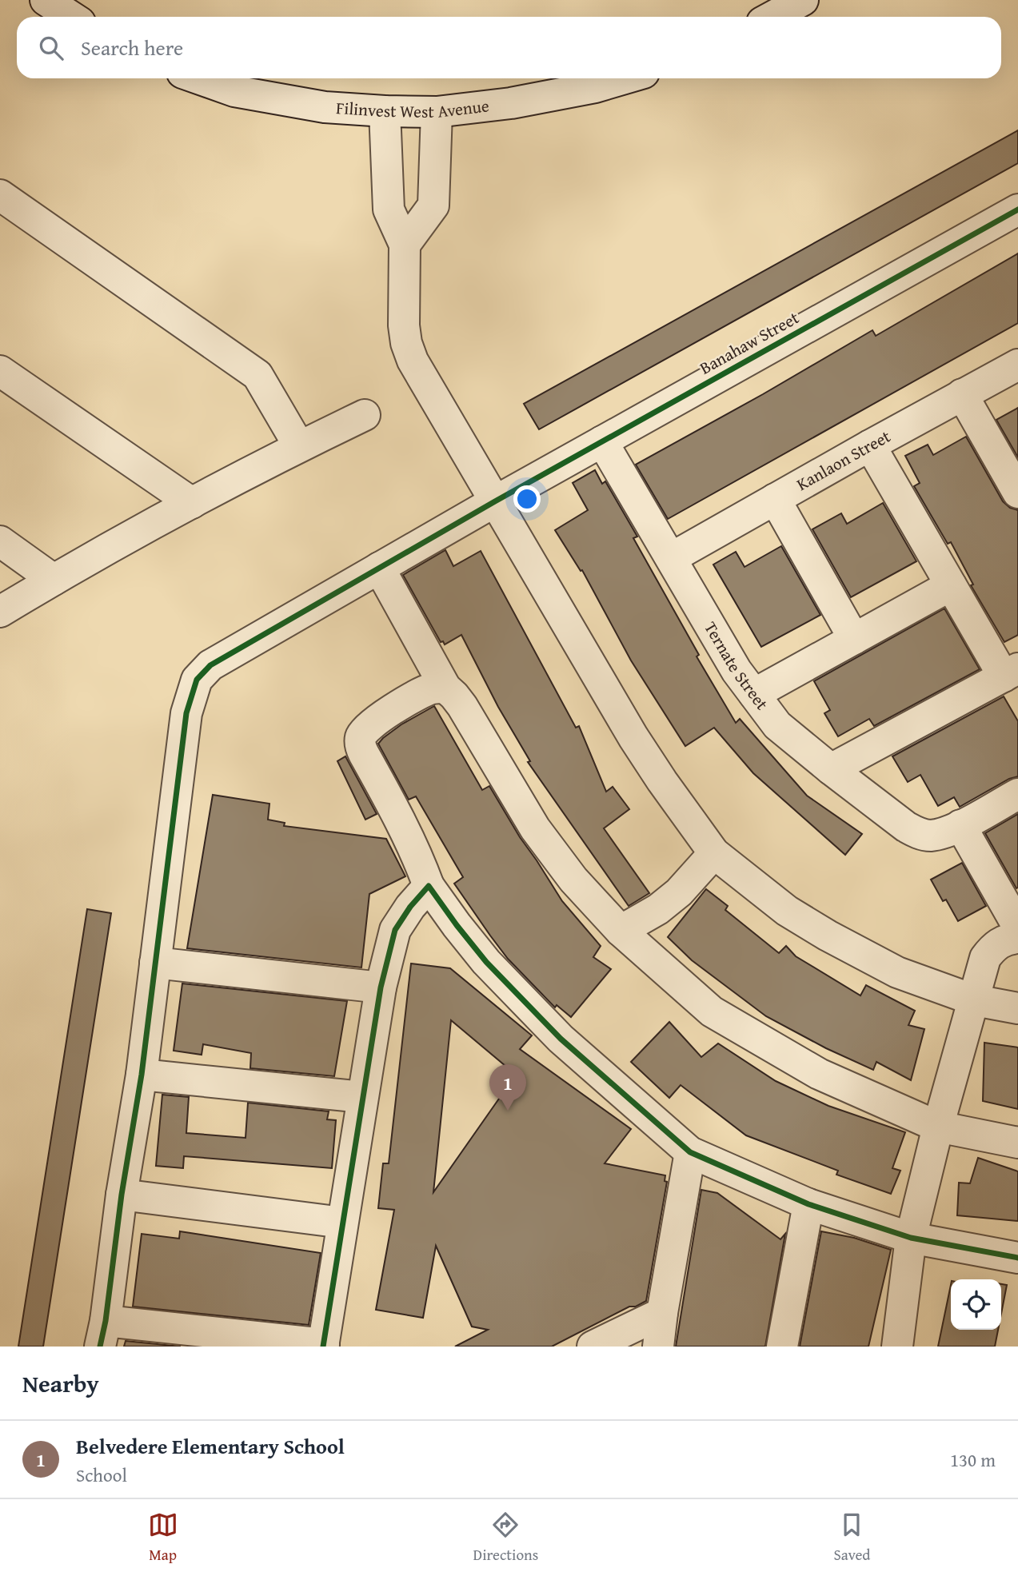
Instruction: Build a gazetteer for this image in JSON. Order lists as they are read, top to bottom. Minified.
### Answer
{"streets":{"street":["Filinvest West Avenue","Banahaw Street","Kanlaon Street","Ternate Street"]},"crossings":[["Banahaw Street","Ternate Street"],["Kanlaon Street","Ternate Street"]],"page":{"search":"Search here","pins":"1","heading":"Nearby","list":[{"mark":"1","name":"Belvedere Elementary School","note":"School","value":"130 m"}],"nav":["Map","Directions","Saved"]}}
